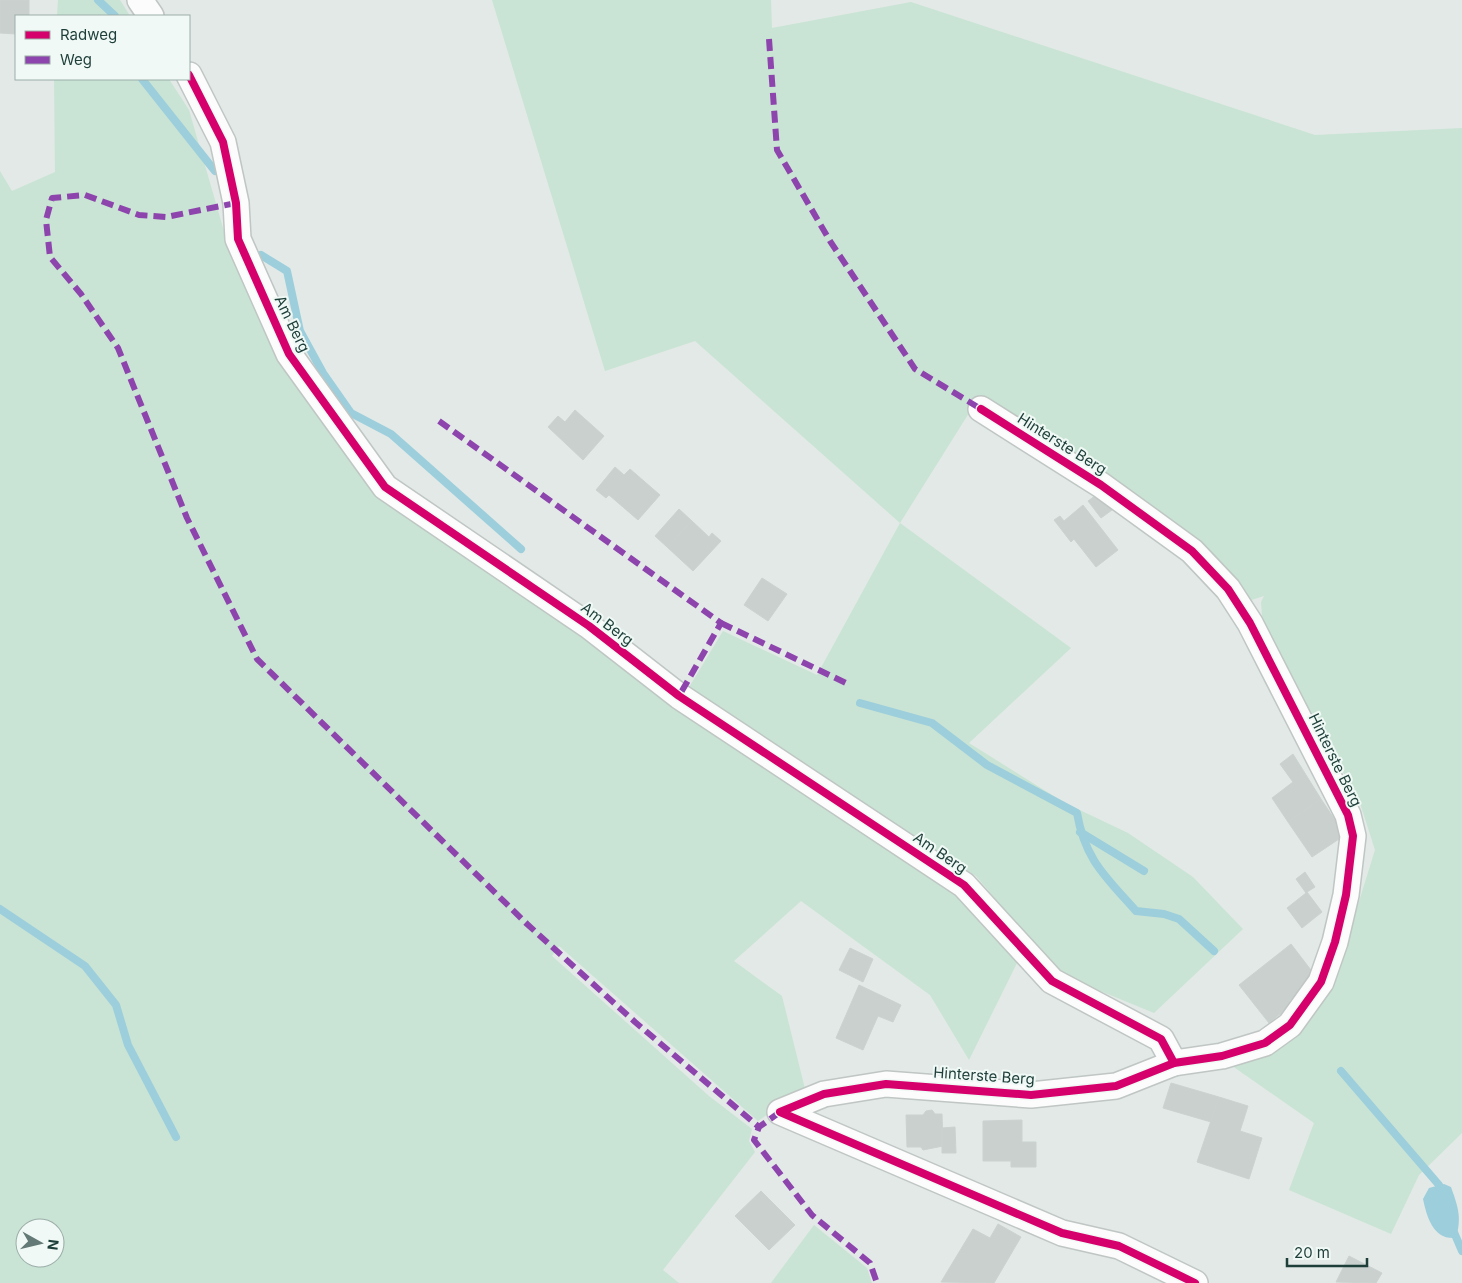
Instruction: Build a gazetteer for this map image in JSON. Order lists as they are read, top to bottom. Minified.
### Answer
{"streets":{"street":["Am Berg","Hinterste Berg"]},"crossings":[["Am Berg","Hinterste Berg"]],"legend":["Radweg","Weg"],"scale_bar":"20 m","north":"right"}
